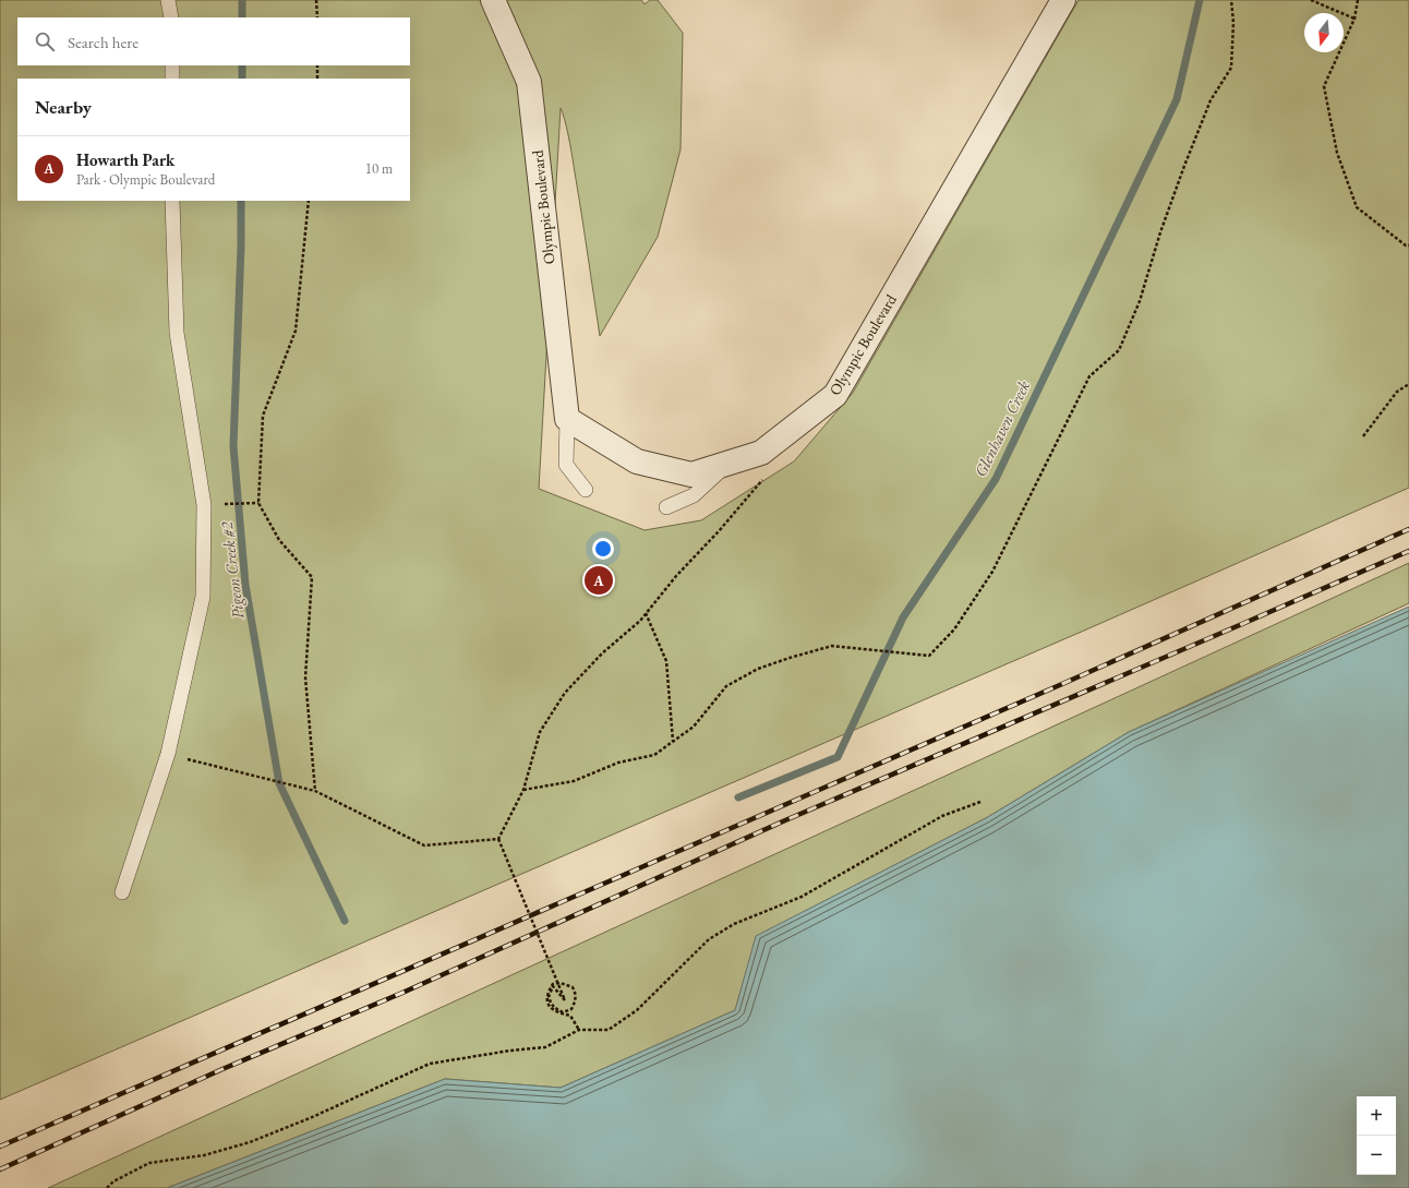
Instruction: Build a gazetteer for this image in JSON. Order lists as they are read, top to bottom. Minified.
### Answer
{"streets":{"street":["Olympic Boulevard"]},"water":["Glenhaven Creek","Pigeon Creek #2"],"north":"bottom","page":{"search":"Search here","heading":"Nearby","list":[{"mark":"A","name":"Howarth Park","note":"Park · Olympic Boulevard","value":"10 m"}],"pins":"A","map_buttons":["+","−"]}}
